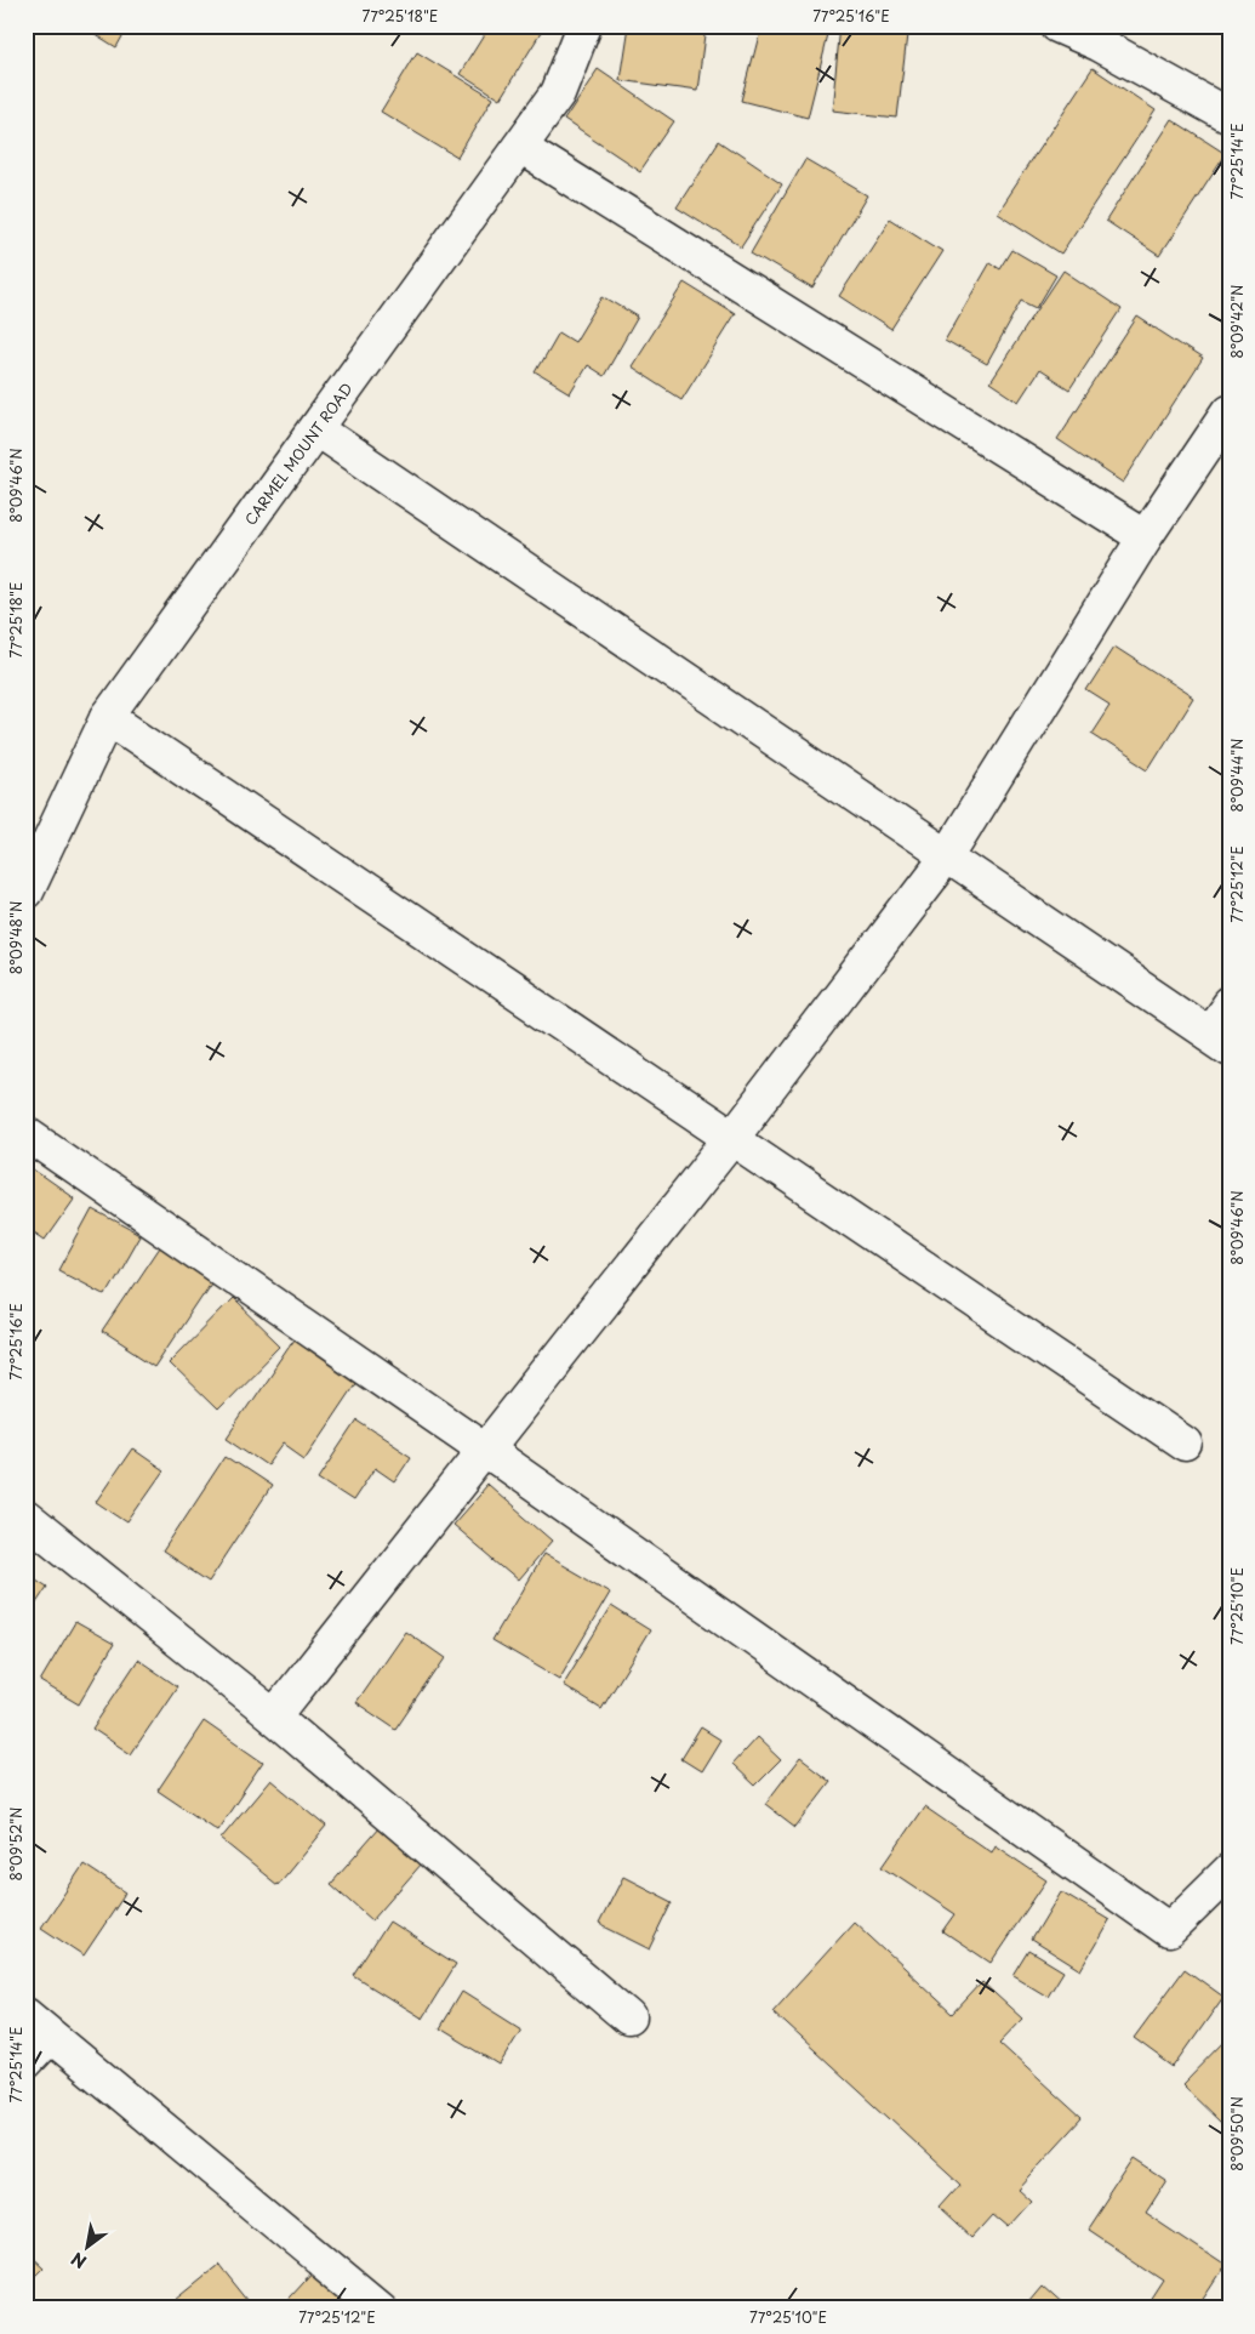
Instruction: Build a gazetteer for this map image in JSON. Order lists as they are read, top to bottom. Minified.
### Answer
{"streets":{"street":["CARMEL MOUNT ROAD"]},"north":"bottom left","coordinates":["77°25'18\"E","77°25'16\"E","77°25'14\"E","8°09'42\"N","8°09'46\"N","8°09'44\"N","77°25'12\"E","8°09'48\"N","77°25'10\"E","8°09'52\"N","8°09'50\"N"]}
